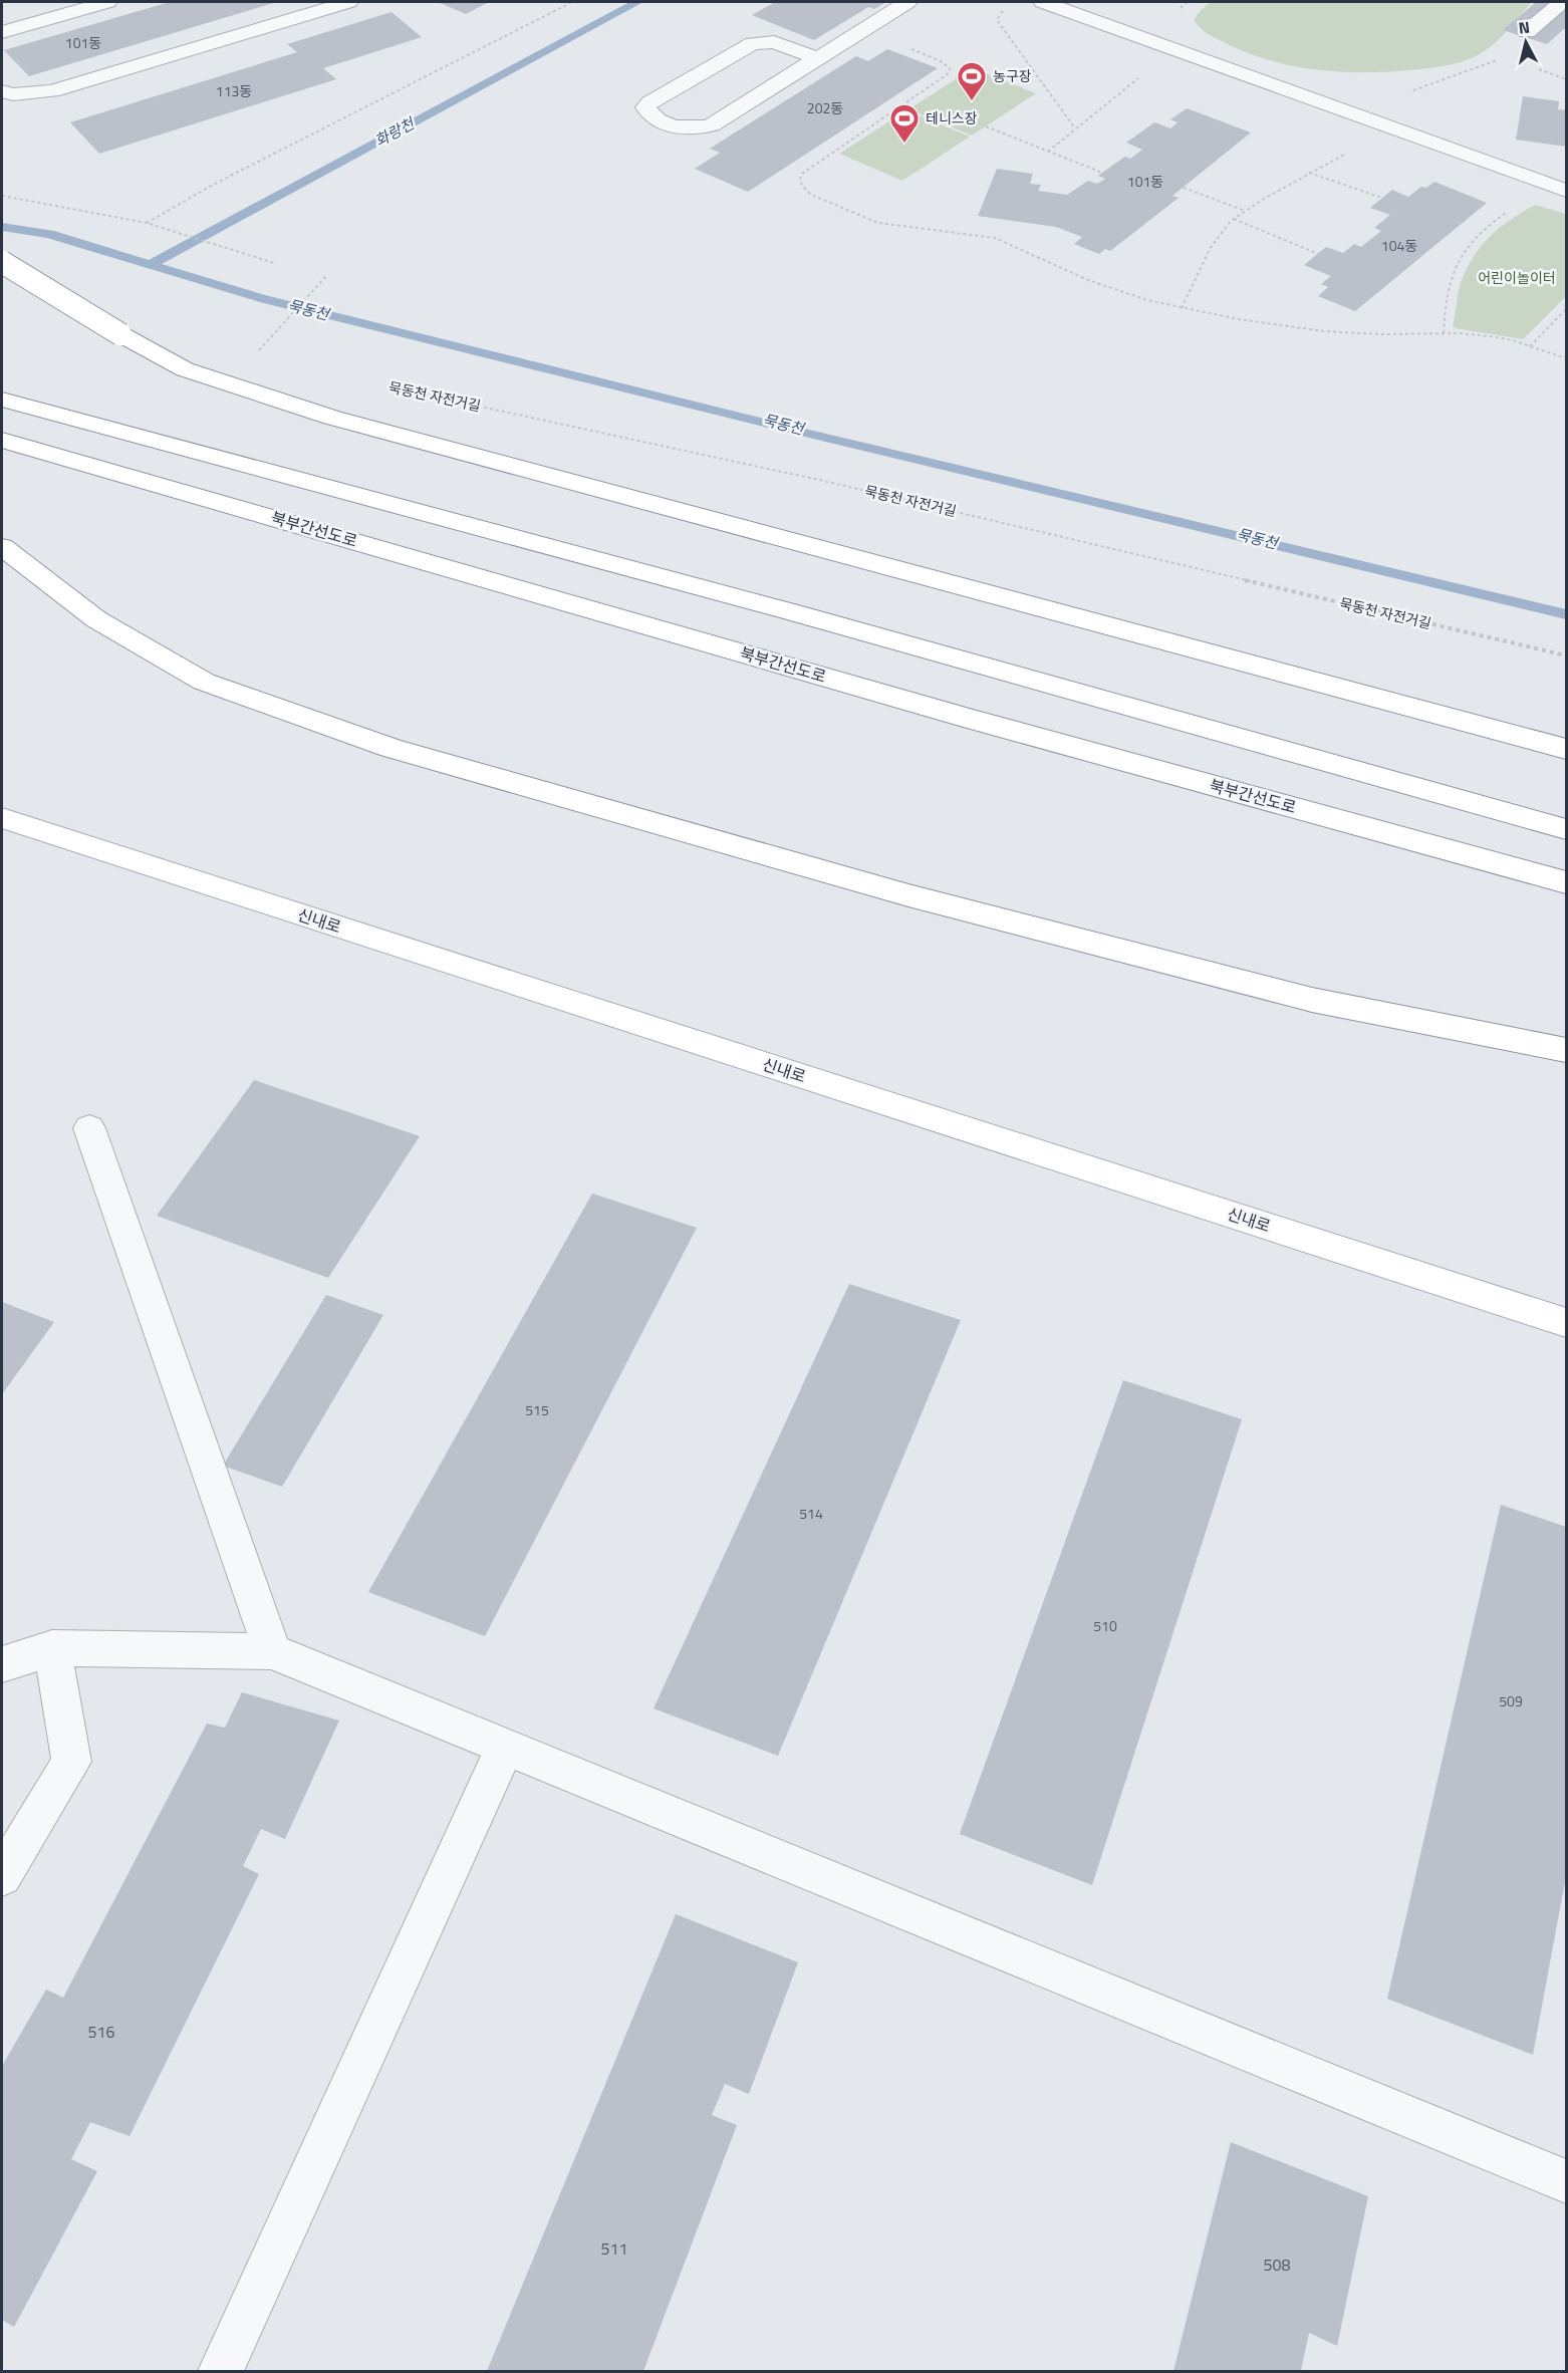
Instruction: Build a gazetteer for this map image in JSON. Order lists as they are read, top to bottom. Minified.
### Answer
{"streets":{"main road":["북부간선도로","신내로"],"path":["묵동천 자전거길"]},"water":["화랑천","묵동천"],"parks":["어린이놀이터"],"places":{"sports":["농구장","테니스장"]},"house_numbers":["101동","113동","202동","101동","104동","515","514","510","509","516","511","508"],"north":"top"}
